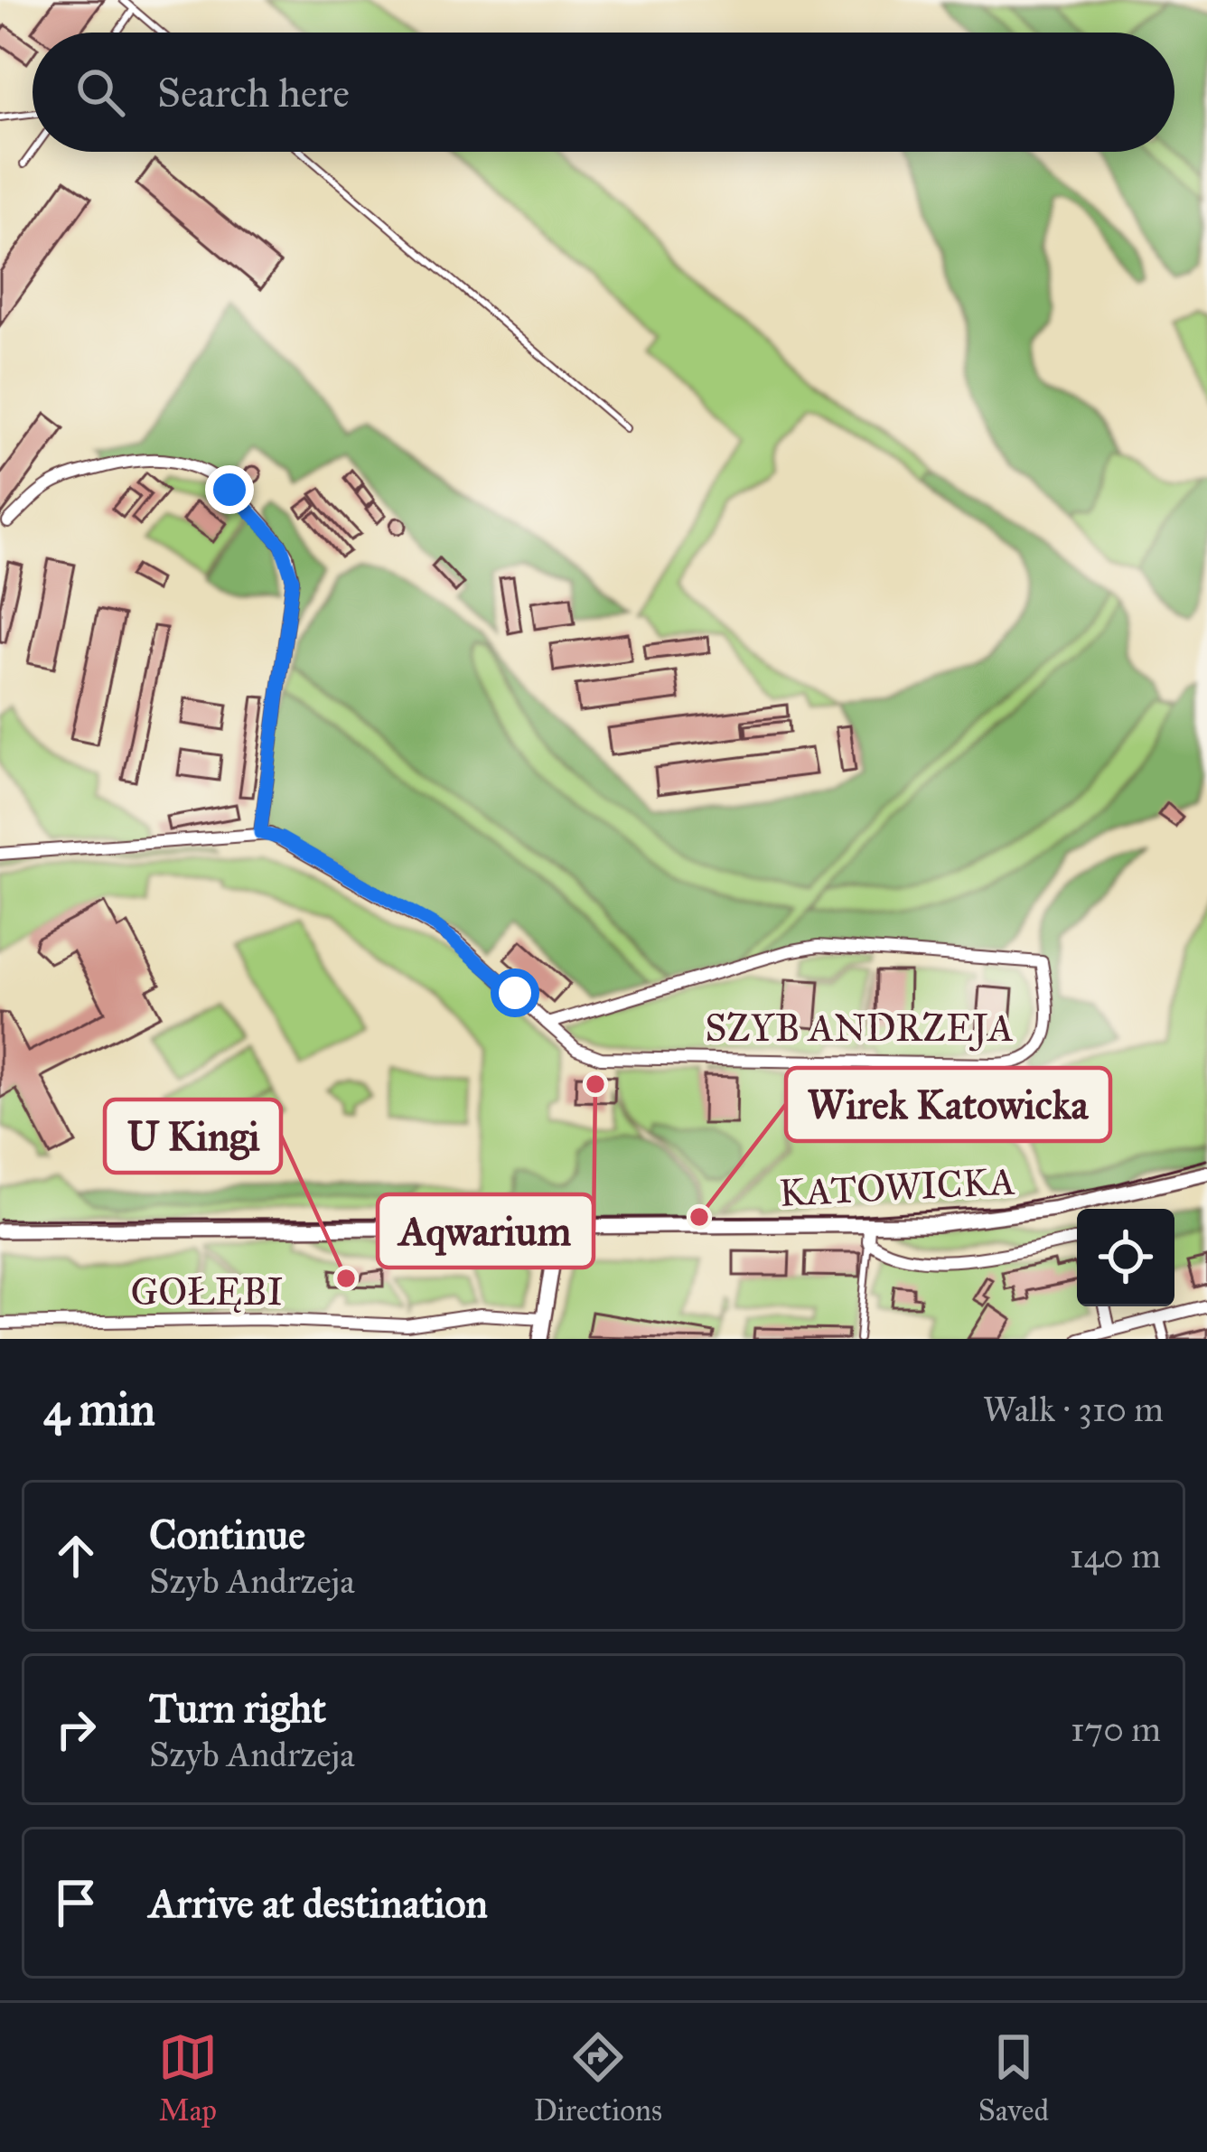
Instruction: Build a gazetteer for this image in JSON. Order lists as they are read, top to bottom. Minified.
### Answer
{"streets":{"street":["SZYB ANDRZEJA","KATOWICKA","GOŁĘBI"]},"places":["Aqwarium","Wirek Katowicka","U Kingi"],"page":{"search":"Search here","heading":["4 min","Walk · 310 m"],"list":[["Continue","Szyb Andrzeja","140 m"],["Turn right","Szyb Andrzeja","170 m"],"Arrive at destination"],"nav":["Map","Directions","Saved"]}}
